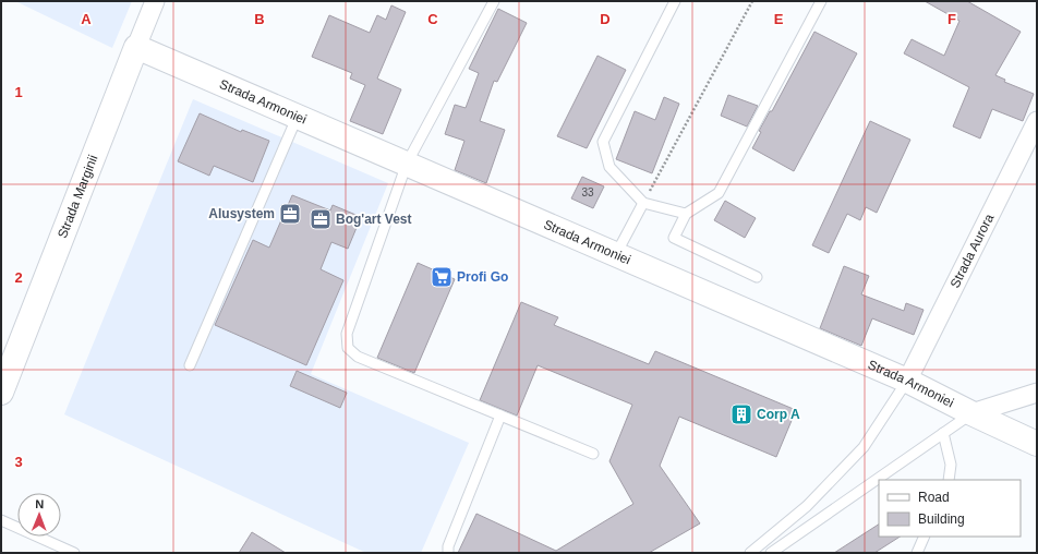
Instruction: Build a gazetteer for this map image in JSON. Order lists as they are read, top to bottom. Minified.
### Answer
{"streets":{"street":["Strada Armoniei","Strada Marginii","Strada Aurora"]},"crossings":[["Strada Armoniei","Strada Marginii"],["Strada Armoniei","Strada Aurora"]],"places":{"office":["Alusystem","Bog'art Vest"],"supermarket":["Profi Go"],"building":["Corp A"]},"house_numbers":["33"],"legend":["Road","Building"],"north":"top","grid":{"columns":["A","B","C","D","E","F"],"rows":["1","2","3"]}}
